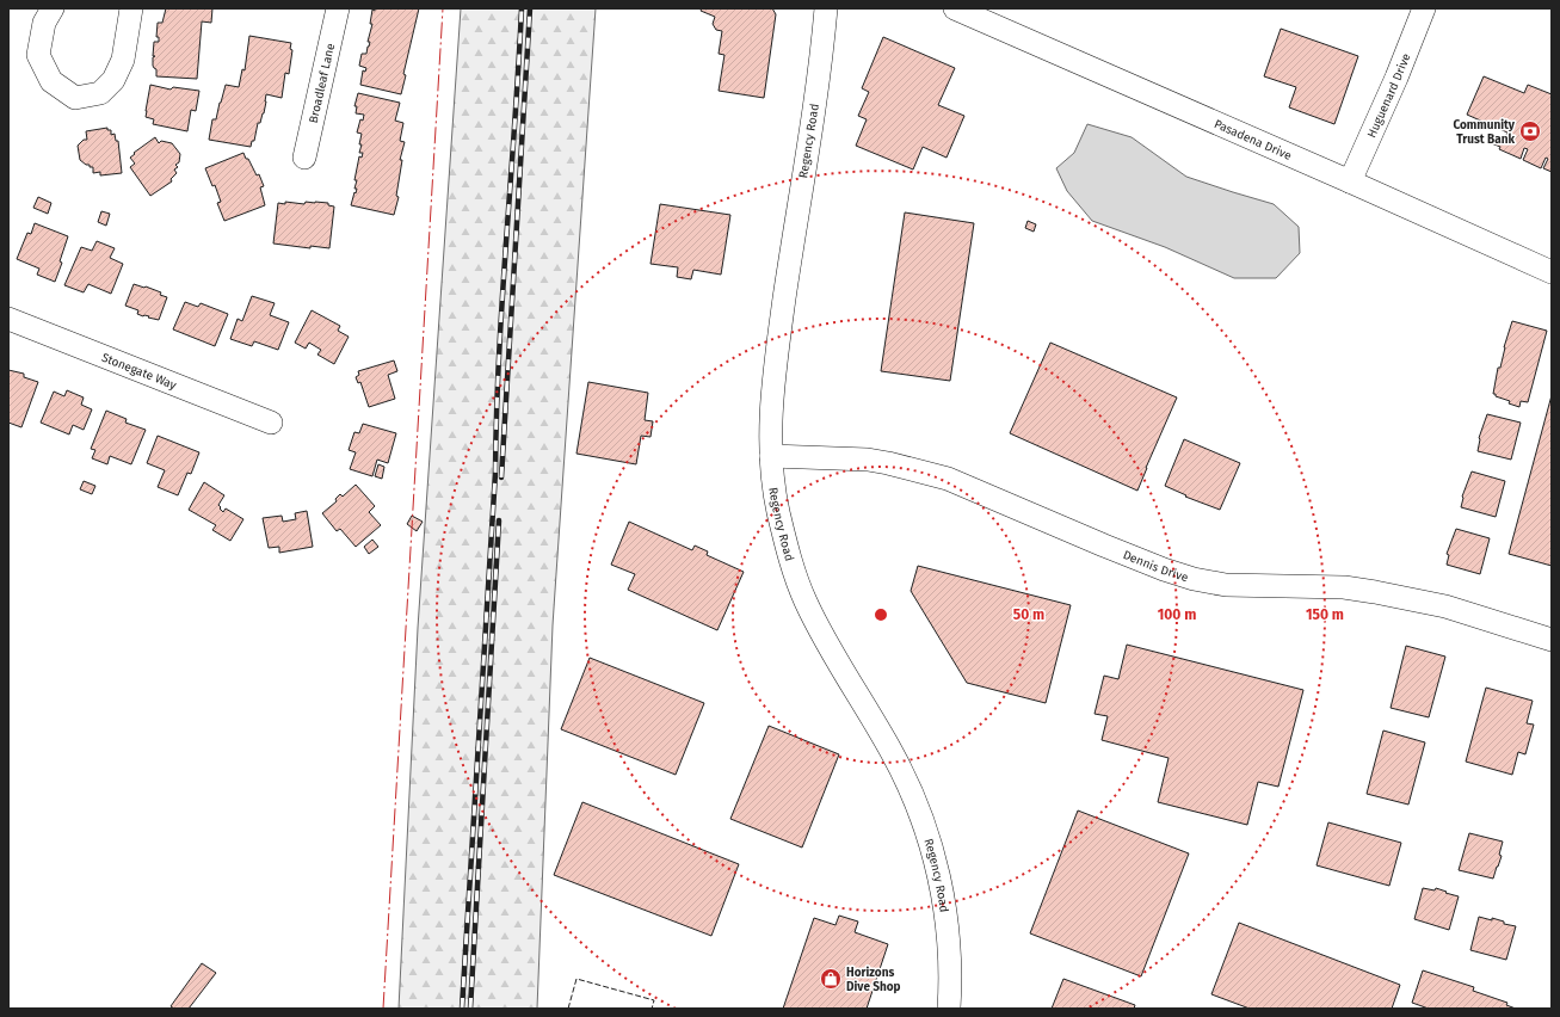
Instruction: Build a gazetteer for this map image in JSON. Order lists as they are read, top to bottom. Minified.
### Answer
{"streets":{"street":["Broadleaf Lane","Huguenard Drive","Pasadena Drive","Regency Road","Stonegate Way","Dennis Drive"]},"crossings":[["Huguenard Drive","Pasadena Drive"],["Regency Road","Dennis Drive"]],"places":{"bank":["Community Trust Bank"],"shop":["Horizons Dive Shop"]},"rings":["50 m","100 m","150 m"]}
